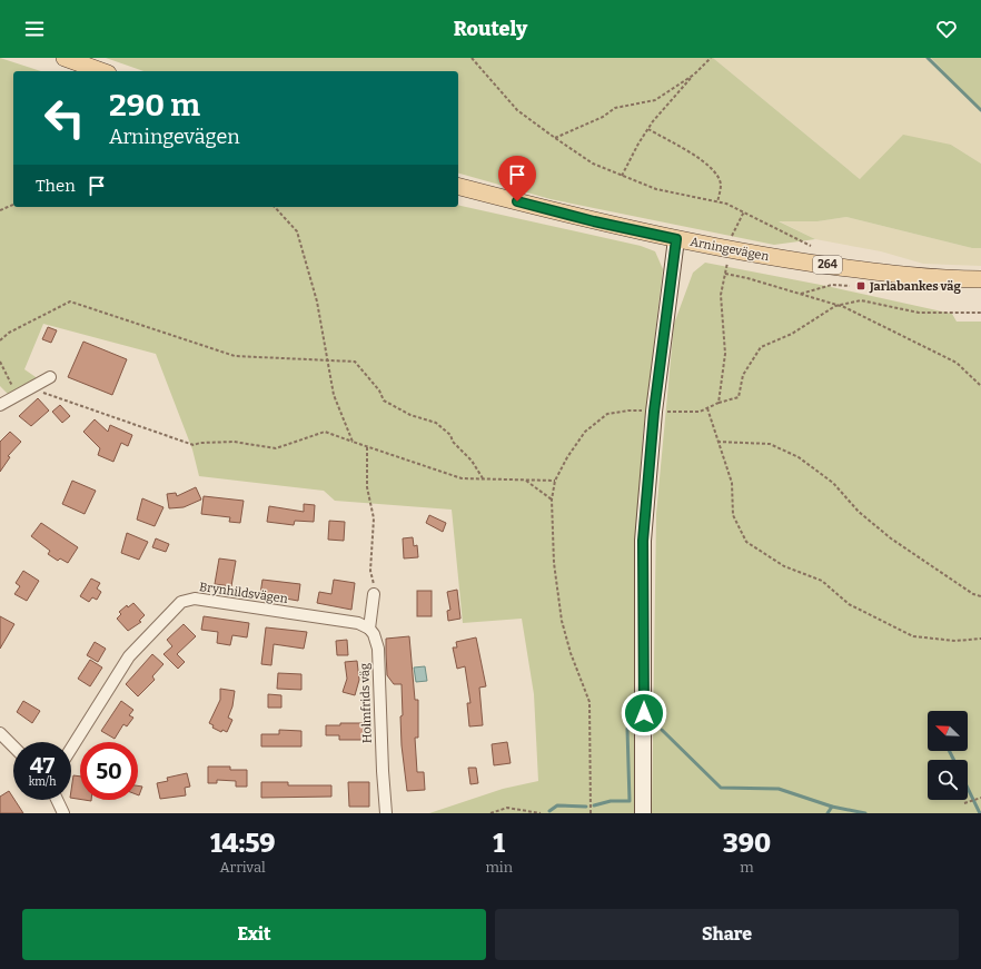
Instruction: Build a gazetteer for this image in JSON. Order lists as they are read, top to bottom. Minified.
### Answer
{"streets":{"main road":["Arningevägen","264"],"street":["Brynhildsvägen","Holmfrids väg"]},"crossings":[["Brynhildsvägen","Holmfrids väg"]],"places":{"transit":["Jarlabankes väg"]},"north":"top left","page":{"header":"Routely","turn":["290 m","Arningevägen"],"then":"Then","speed":"47 km/h","limit":"50","eta":["14:59","Arrival","1","min","390","m"],"buttons":["Exit","Share"]}}
